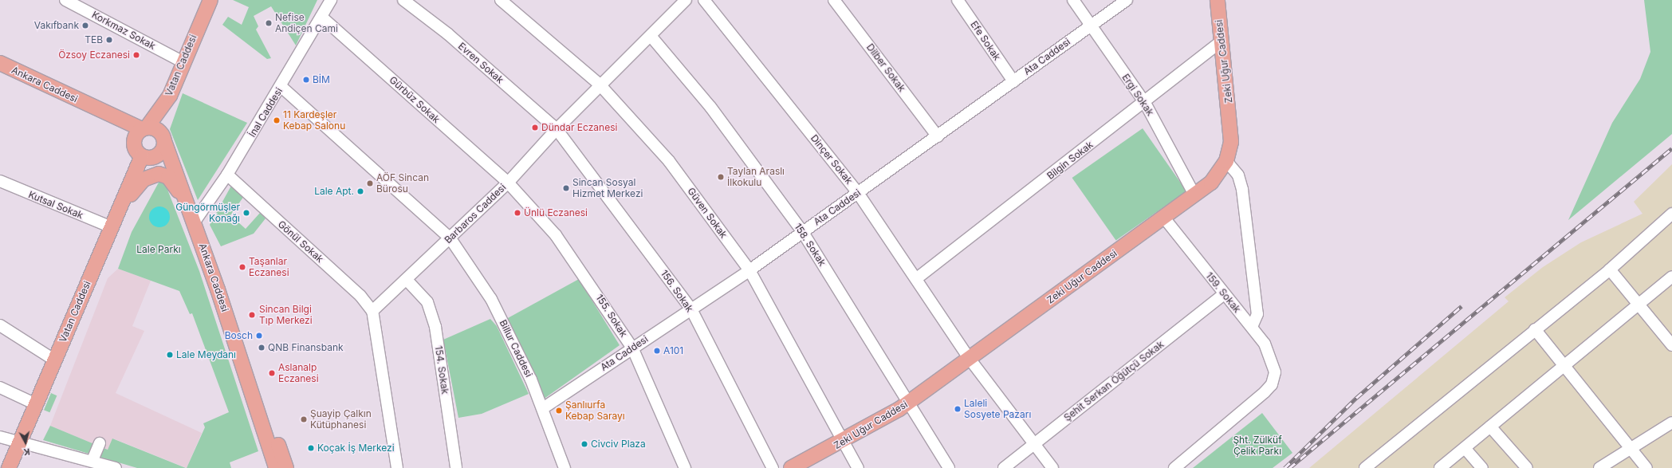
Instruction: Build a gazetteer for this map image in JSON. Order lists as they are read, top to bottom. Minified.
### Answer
{"streets":{"main road":["Zeki Uğur Caddesi","Vatan Caddesi","Ankara Caddesi"],"street":["Korkmaz Sokak","Efe Sokak","Ata Caddesi","Evren Sokak","Dilber Sokak","Ergi Sokak","Gürbüz Sokak","İnal Caddesi","Dinçer Sokak","Bilgin Sokak","Kutsal Sokak","Güven Sokak","Barbaros Caddesi","Gönül Sokak","158. Sokak","156. Sokak","159. Sokak","155. Sokak","Billur Caddesi","154. Sokak","Şehit Serkan Öğütçü Sokak"]},"crossings":[["Korkmaz Sokak","Vatan Caddesi"],["Efe Sokak","Ata Caddesi"],["Ata Caddesi","Dilber Sokak"],["Ata Caddesi","Ergi Sokak"],["Ata Caddesi","Dinçer Sokak"],["Ata Caddesi","Güven Sokak"],["Ata Caddesi","158. Sokak"],["Ata Caddesi","156. Sokak"],["Ata Caddesi","155. Sokak"],["Ata Caddesi","Billur Caddesi"],["Zeki Uğur Caddesi","Ergi Sokak"],["Zeki Uğur Caddesi","Dinçer Sokak"],["Zeki Uğur Caddesi","Bilgin Sokak"],["Zeki Uğur Caddesi","Güven Sokak"],["Zeki Uğur Caddesi","158. Sokak"],["Zeki Uğur Caddesi","159. Sokak"],["Evren Sokak","Barbaros Caddesi"],["Evren Sokak","156. Sokak"],["Vatan Caddesi","Ankara Caddesi"],["Vatan Caddesi","Kutsal Sokak"],["Ankara Caddesi","İnal Caddesi"],["Ergi Sokak","Bilgin Sokak"],["Gürbüz Sokak","İnal Caddesi"],["Gürbüz Sokak","Barbaros Caddesi"],["Gürbüz Sokak","155. Sokak"],["İnal Caddesi","Gönül Sokak"],["İnal Caddesi","Billur Caddesi"],["Dinçer Sokak","Bilgin Sokak"],["Dinçer Sokak","Şehit Serkan Öğütçü Sokak"],["Güven Sokak","Barbaros Caddesi"],["Barbaros Caddesi","Gönül Sokak"],["Barbaros Caddesi","158. Sokak"],["Barbaros Caddesi","156. Sokak"],["Barbaros Caddesi","155. Sokak"],["Barbaros Caddesi","Billur Caddesi"],["Barbaros Caddesi","154. Sokak"],["159. Sokak","Şehit Serkan Öğütçü Sokak"]],"parks":["Lale Parkı","Şht. Zülküf Çelik Parkı"],"places":["Nefise Andiçen Cami","Vakıfbank","TEB","Özsoy Eczanesi","BİM","11 Kardeşler Kebap Salonu","Dündar Eczanesi","Taylan Araslı İlkokulu","AÖF Sincan Bürosu","Sincan Sosyal Hizmet Merkezi","Lale Apt.","Güngörmüşler Konağı","Ünlü Eczanesi","Taşanlar Eczanesi","Sincan Bilgi Tıp Merkezi","Bosch","QNB Finansbank","A101","Lale Meydanı","Aslanalp Eczanesi","Laleli Sosyete Pazarı","Şanlıurfa Kebap Sarayı","Şuayip Çalkın Kütüphanesi","Civciv Plaza","Koçak İş Merkezi"],"north":"bottom"}
